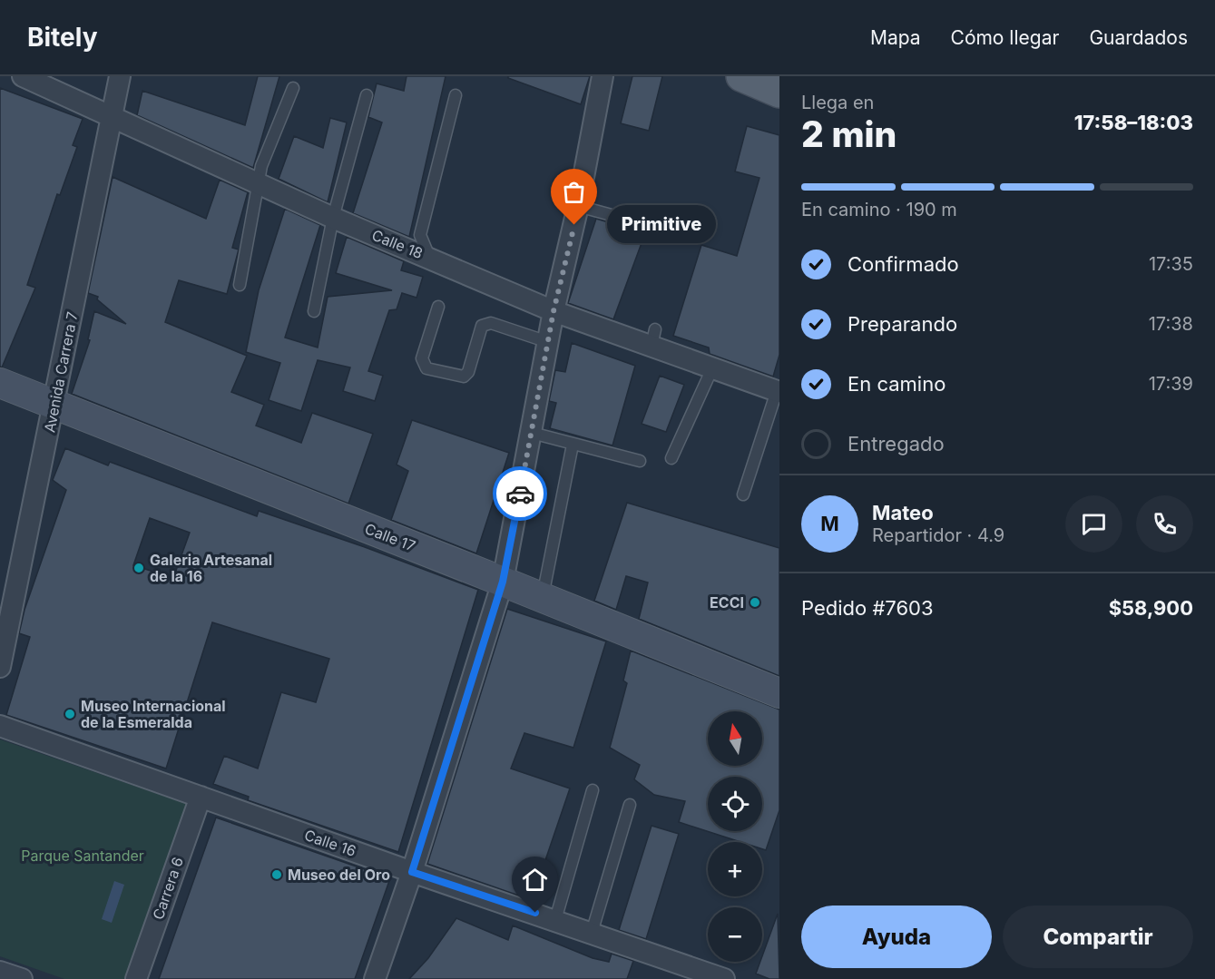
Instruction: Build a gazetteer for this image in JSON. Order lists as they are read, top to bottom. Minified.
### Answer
{"streets":{"street":["Calle 18","Avenida Carrera 7","Calle 17","Calle 16","Carrera 6"]},"crossings":[["Calle 18","Avenida Carrera 7"],["Avenida Carrera 7","Calle 17"],["Calle 16","Carrera 6"]],"parks":["Parque Santander"],"places":["Primitive","Galeria Artesanal de la 16","ECCI","Museo Internacional de la Esmeralda","Museo del Oro"],"north":"top","page":{"header":"Bitely","nav":["Mapa","Cómo llegar","Guardados"],"heading":["2 min","Llega en","17:58–18:03"],"panel":["Mateo","Repartidor · 4.9","Pedido #7603","$58,900"],"bar":"En camino · 190 m","bubble":"Primitive","list":[["Confirmado","17:35"],["Preparando","17:38"],["En camino","17:39"],"Entregado"],"round":"M","map_buttons":["+","−"],"buttons":["Ayuda","Compartir"]}}
